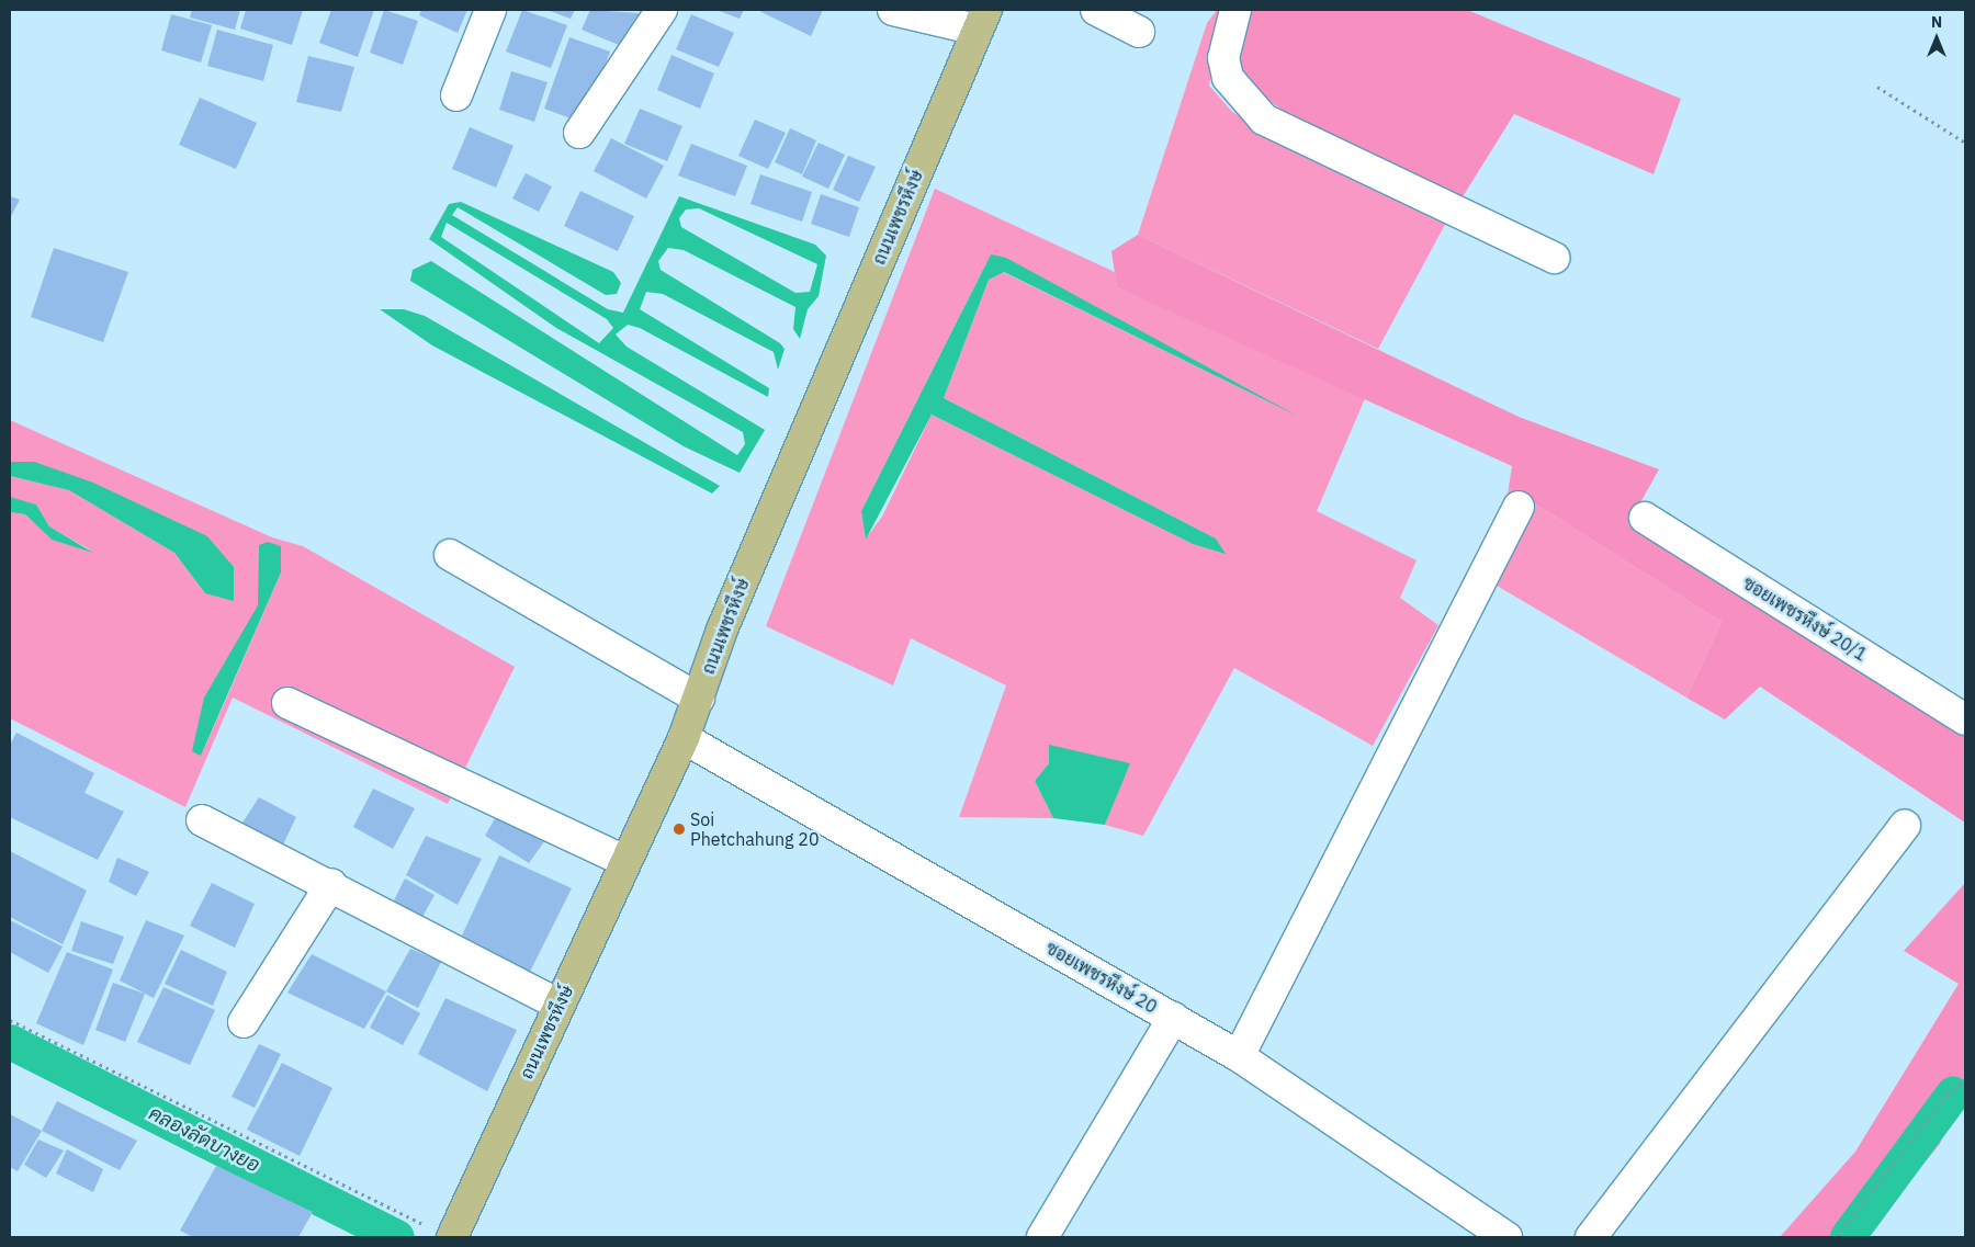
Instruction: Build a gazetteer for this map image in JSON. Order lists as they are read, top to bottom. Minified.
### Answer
{"streets":{"main road":["ถนนเพชรหึงษ์"],"street":["ซอยเพชรหึงษ์ 20/1","ซอยเพชรหึงษ์ 20"]},"crossings":[["ถนนเพชรหึงษ์","ซอยเพชรหึงษ์ 20"]],"water":["คลองลัดบางยอ"],"places":["Soi Phetchahung 20"],"north":"top"}
